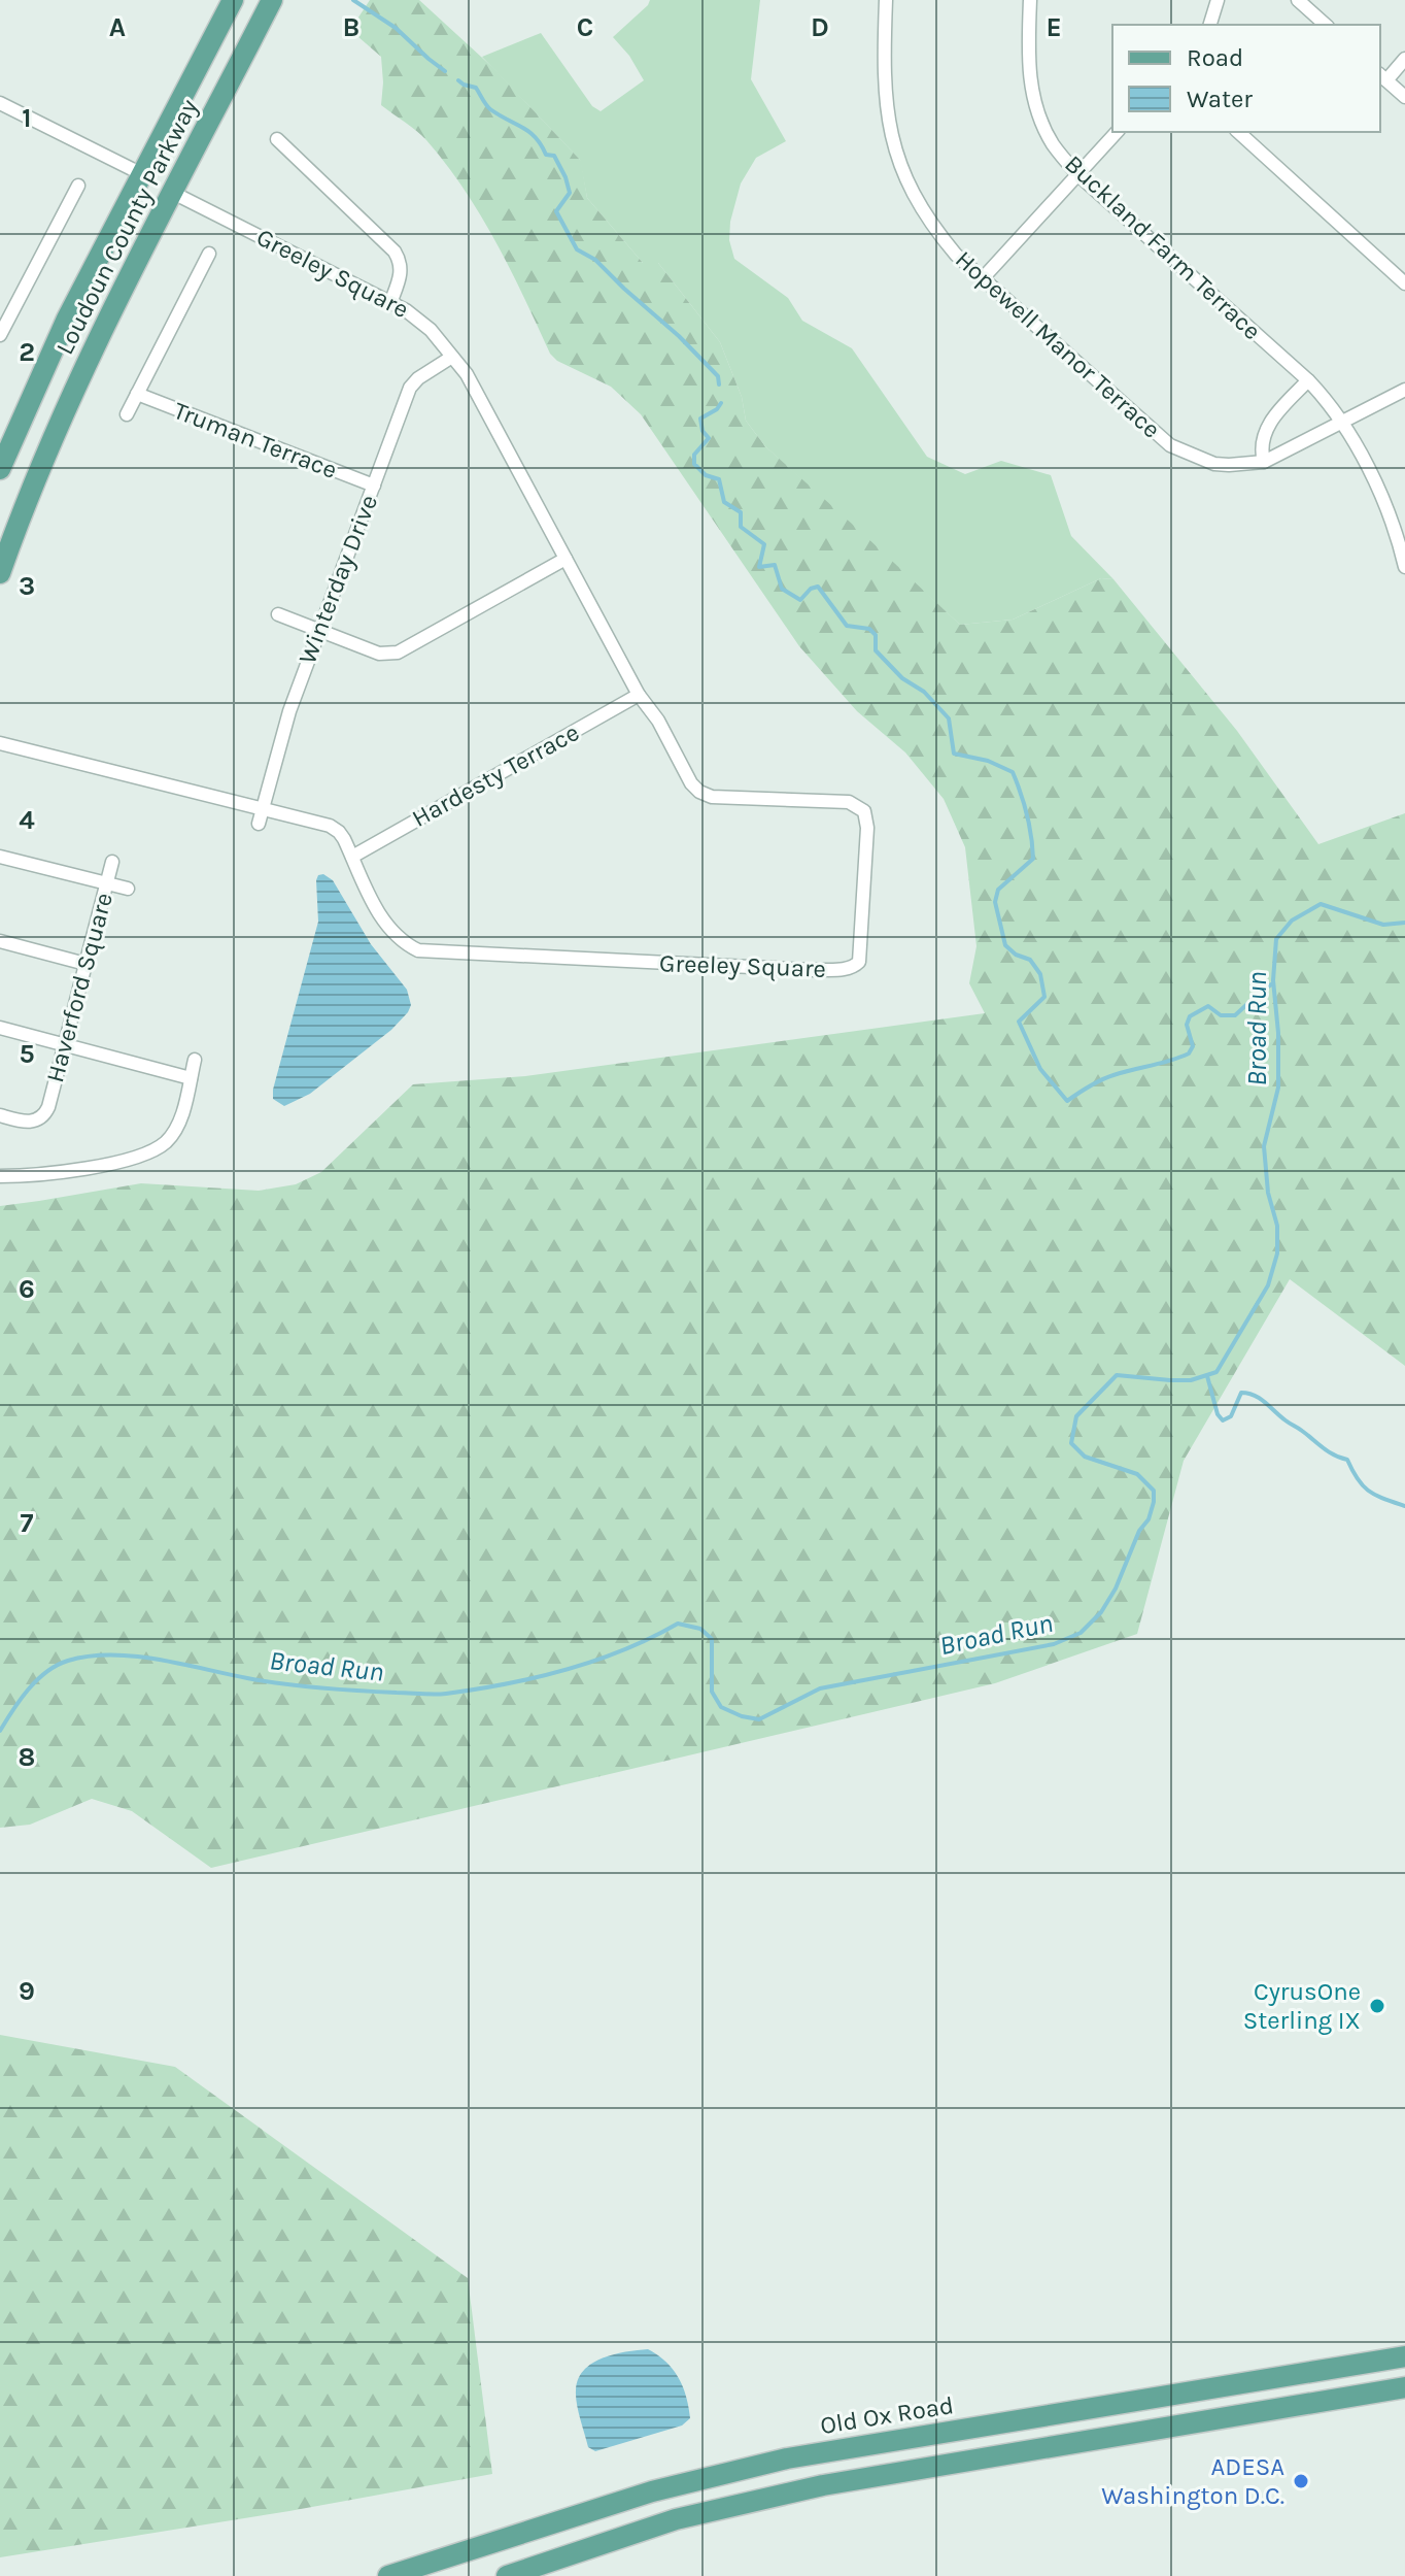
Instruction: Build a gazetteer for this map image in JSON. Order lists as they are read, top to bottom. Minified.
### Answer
{"streets":{"main road":["Loudoun County Parkway","Old Ox Road"],"street":["Buckland Farm Terrace","Greeley Square","Hopewell Manor Terrace","Truman Terrace","Winterday Drive","Hardesty Terrace","Haverford Square"]},"crossings":[["Loudoun County Parkway","Greeley Square"],["Buckland Farm Terrace","Hopewell Manor Terrace"],["Greeley Square","Winterday Drive"],["Greeley Square","Hardesty Terrace"],["Truman Terrace","Winterday Drive"]],"water":["Broad Run"],"places":["CyrusOne Sterling IX","ADESA Washington D.C."],"legend":["Road","Water"],"grid":{"columns":["A","B","C","D","E"],"rows":["1","2","3","4","5","6","7","8","9"]}}
